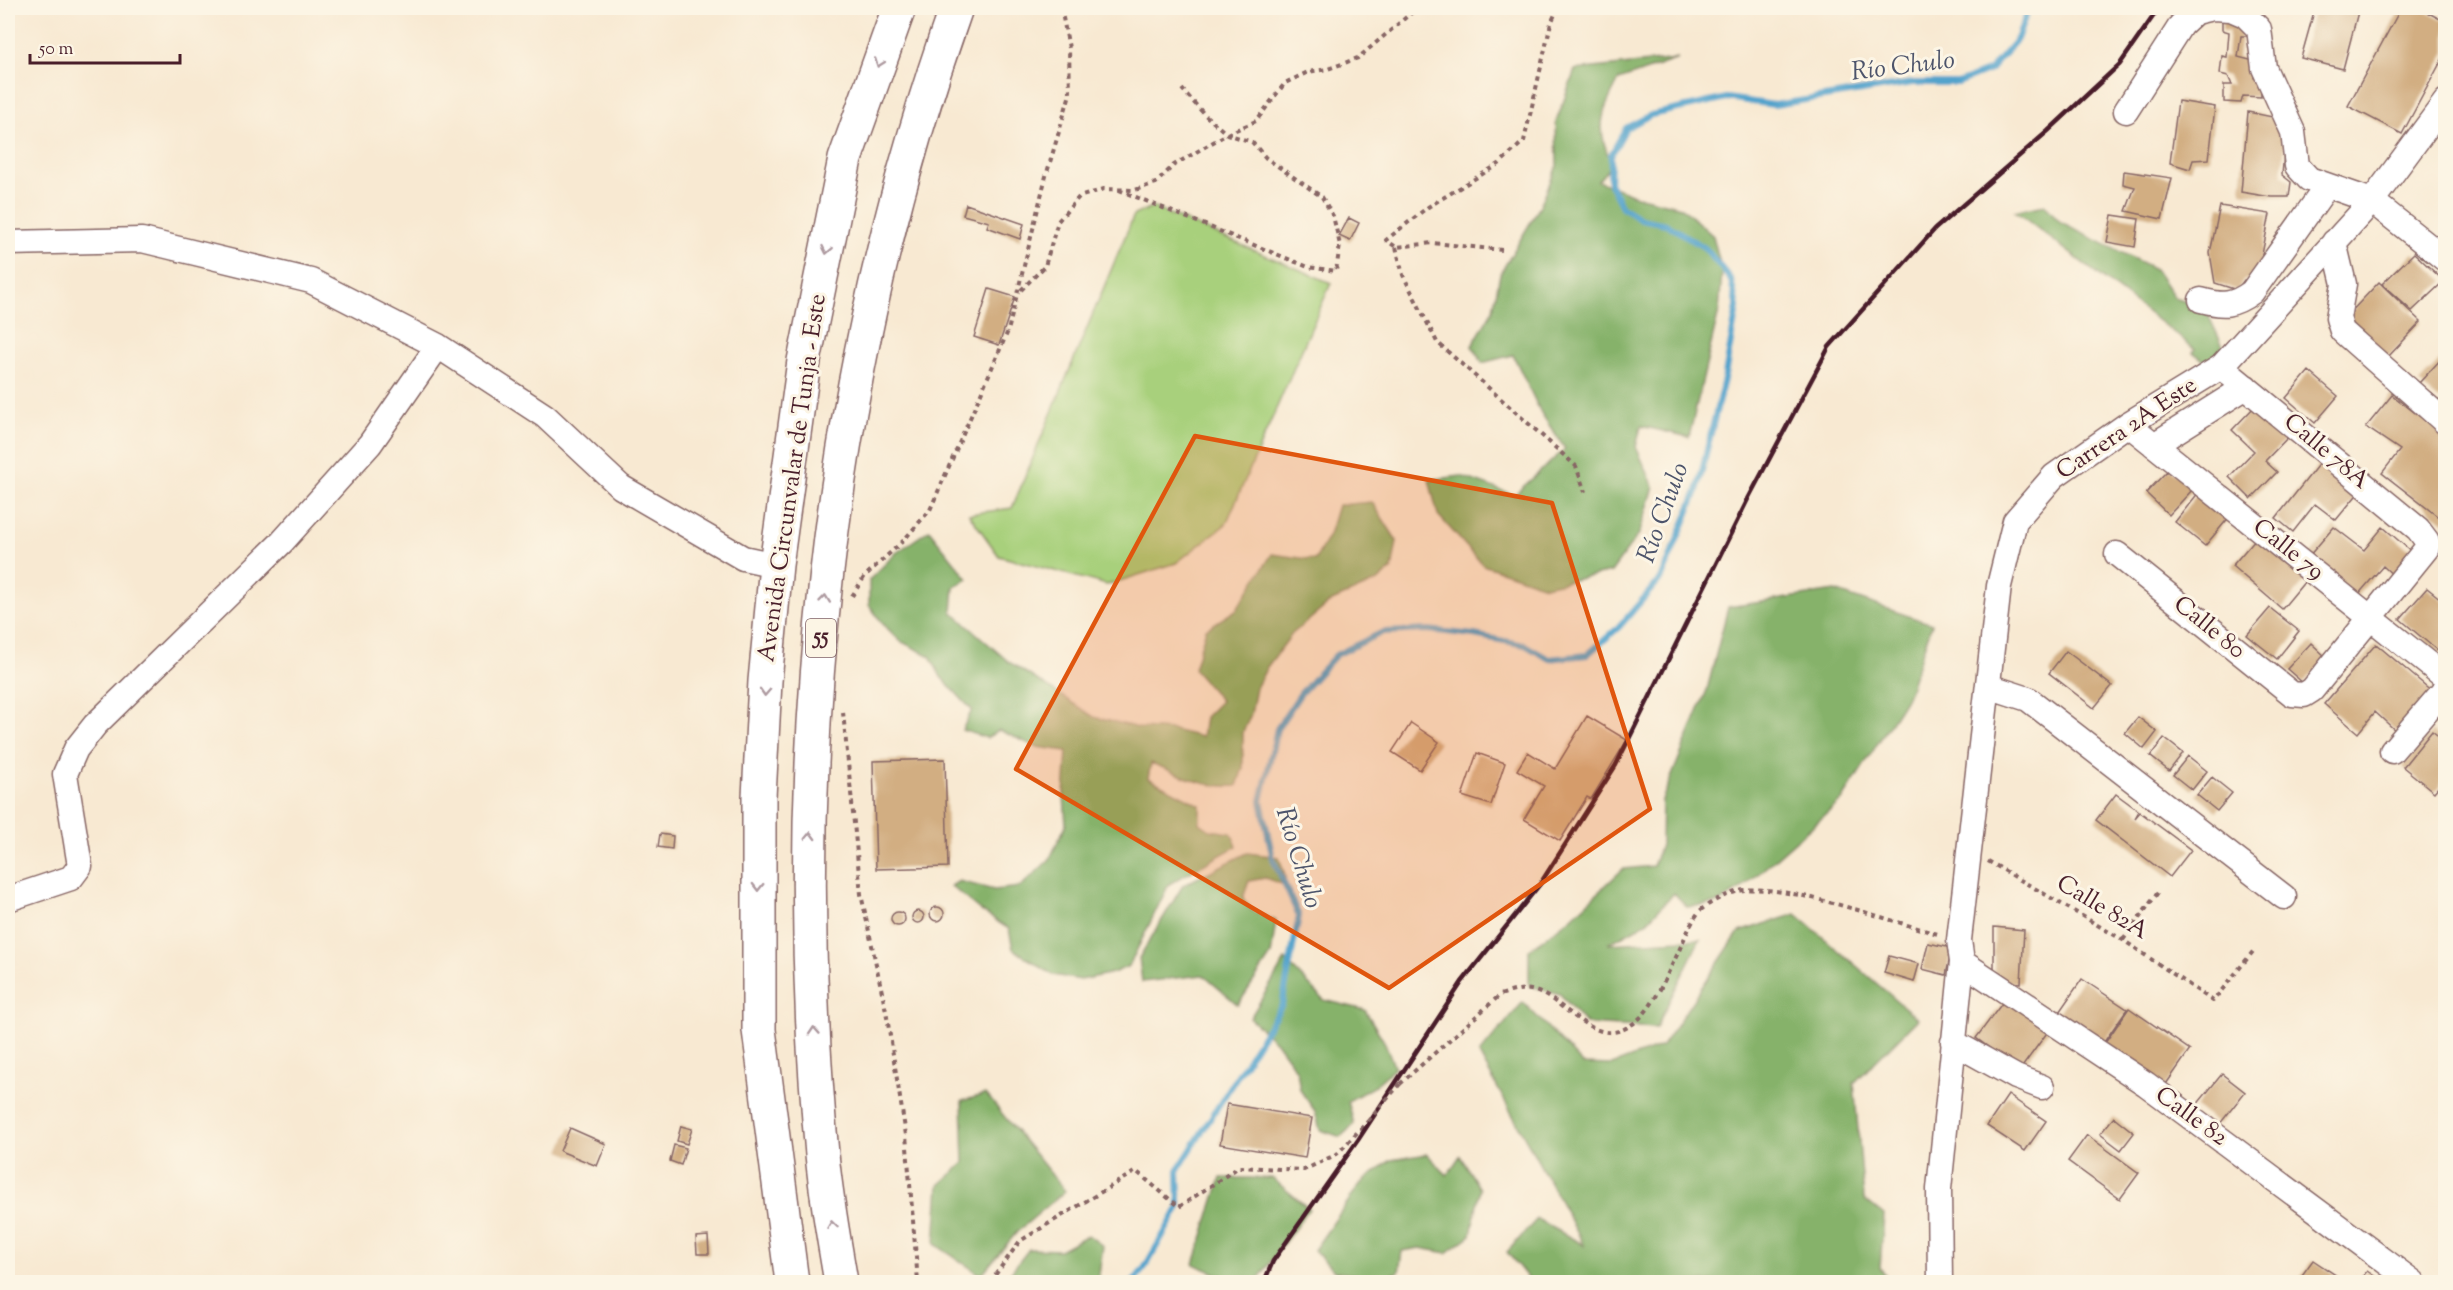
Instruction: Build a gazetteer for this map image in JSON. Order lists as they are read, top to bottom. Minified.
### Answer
{"streets":{"highway":["Avenida Circunvalar de Tunja - Este","55"],"street":["Carrera 2A Este","Calle 78A","Calle 79","Calle 80","Calle 82"],"path":["Calle 82A"]},"crossings":[["Carrera 2A Este","Calle 78A"],["Carrera 2A Este","Calle 79"],["Carrera 2A Este","Calle 82A"],["Carrera 2A Este","Calle 82"],["Calle 78A","Calle 79"],["Calle 78A","Calle 80"],["Calle 79","Calle 80"]],"water":["Río Chulo"],"scale_bar":"50 m"}
